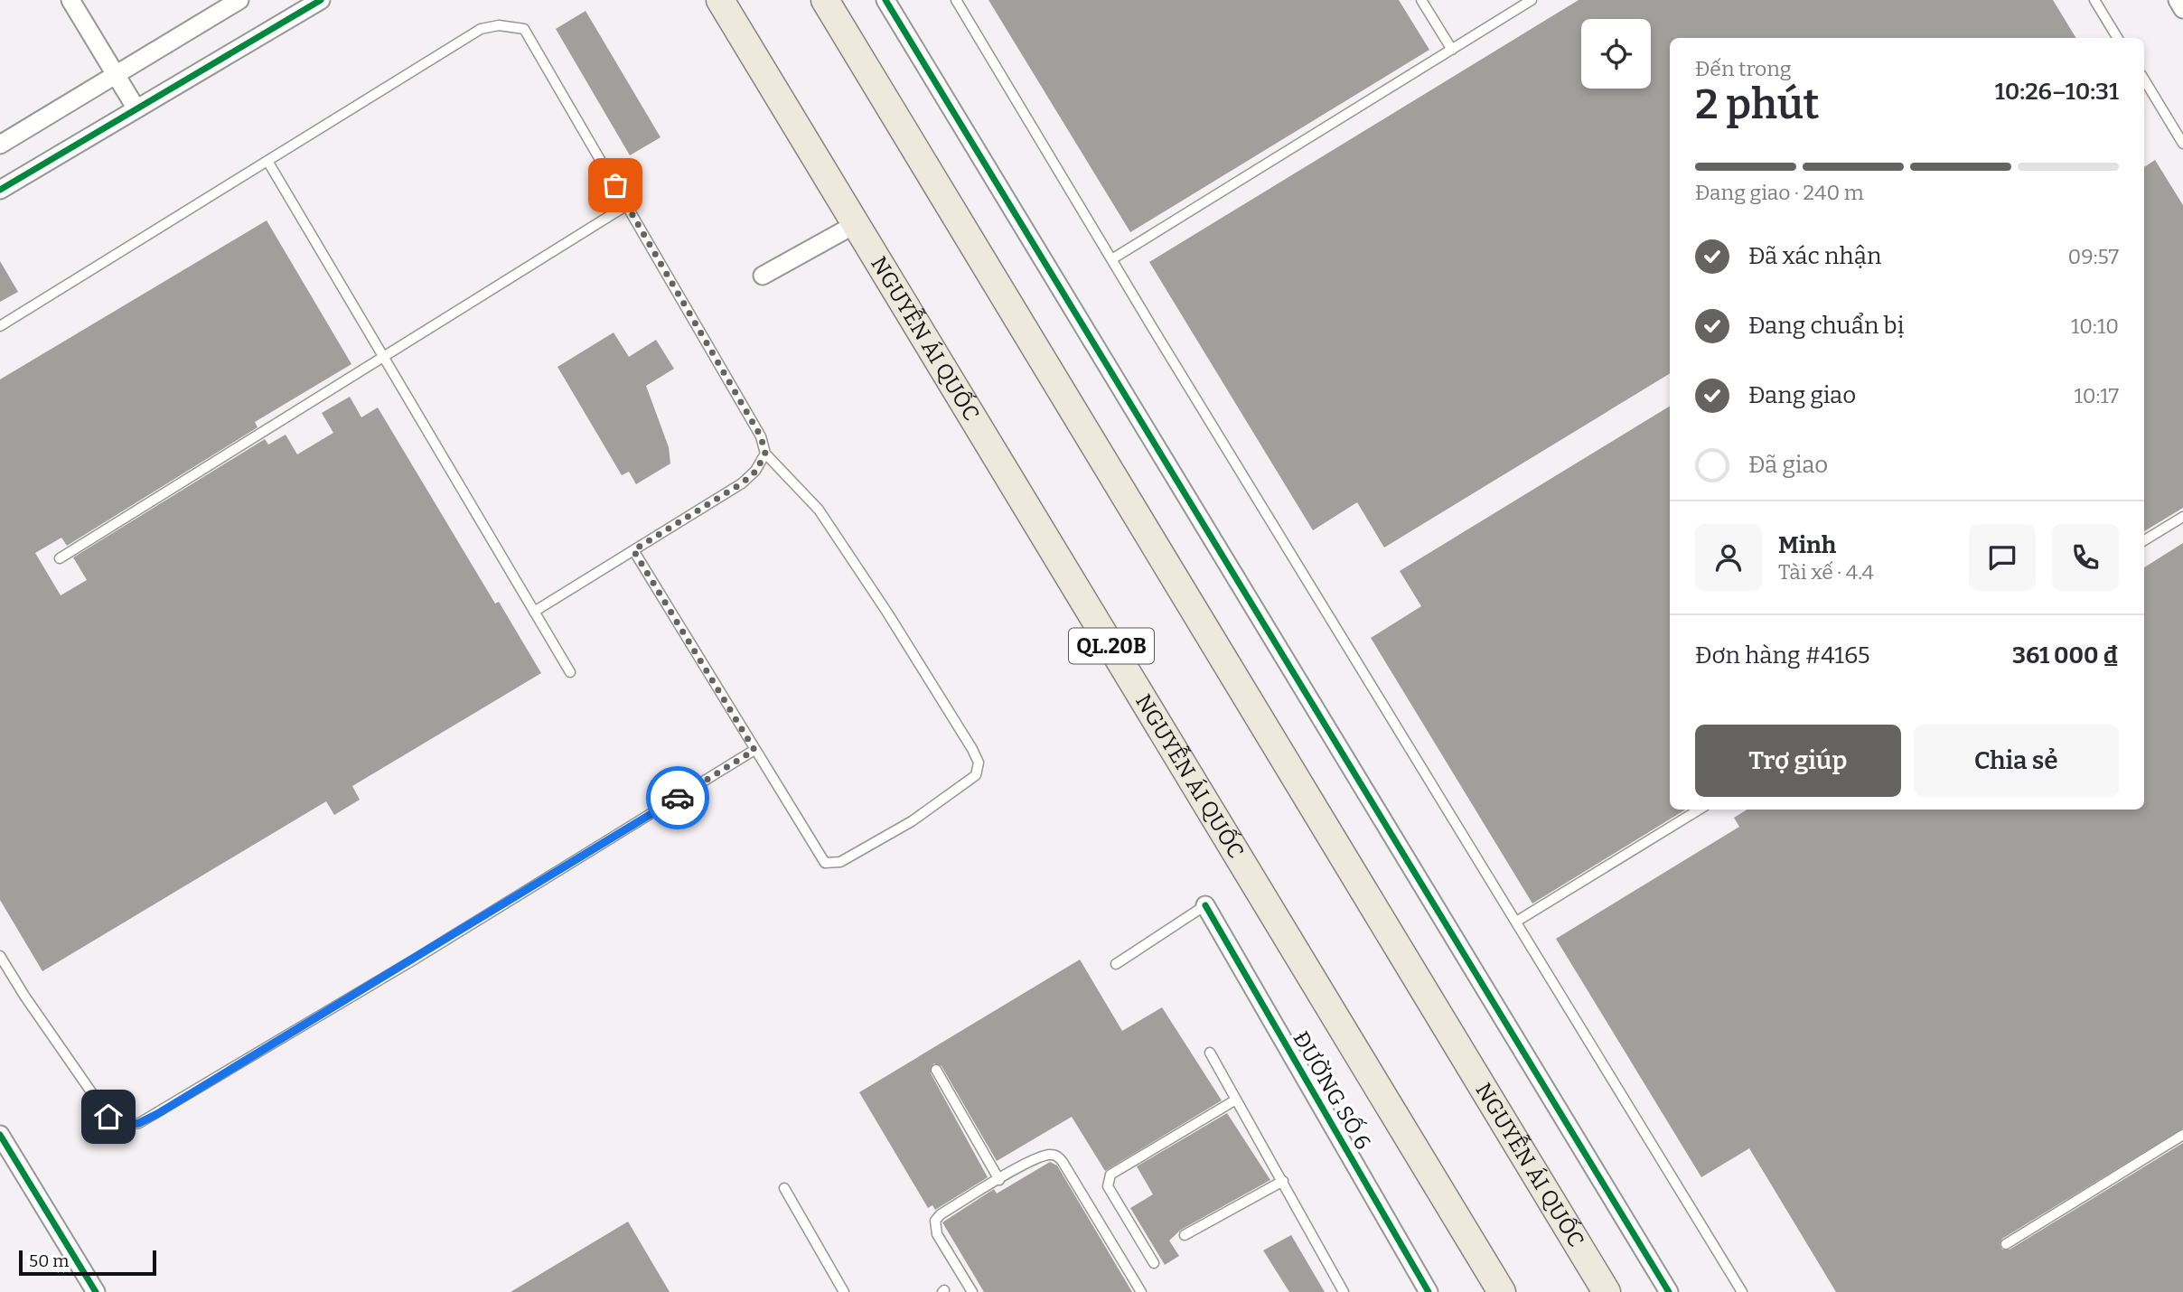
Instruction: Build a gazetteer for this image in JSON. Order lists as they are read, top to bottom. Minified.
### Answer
{"streets":{"main road":["NGUYỄN ÁI QUỐC","QL.20B"],"street":["ĐƯỜNG SỐ 6"]},"scale_bar":"50 m","page":{"heading":["2 phút","Đến trong","10:26–10:31"],"panel":["Minh","Tài xế · 4.4","Đơn hàng #4165","361 000 ₫"],"bar":"Đang giao · 240 m","list":[["Đã xác nhận","09:57"],["Đang chuẩn bị","10:10"],["Đang giao","10:17"],"Đã giao"],"buttons":["Trợ giúp","Chia sẻ"],"scale":"50 m"}}
